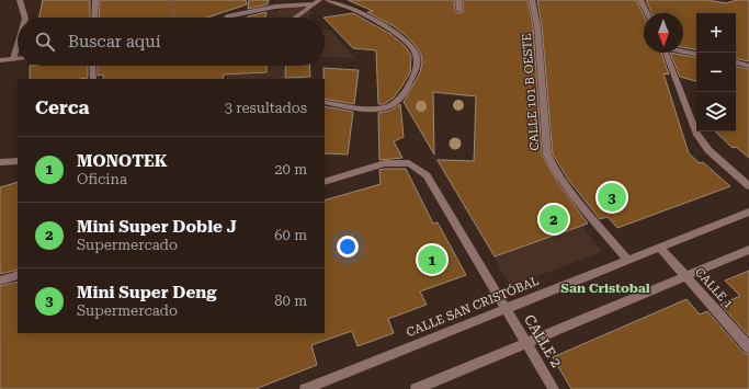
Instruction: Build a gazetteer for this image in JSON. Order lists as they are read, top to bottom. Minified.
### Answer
{"streets":{"street":["CALLE 101 B OESTE","CALLE 1","CALLE SAN CRISTÓBAL","CALLE 2"]},"crossings":[["CALLE 101 B OESTE","CALLE SAN CRISTÓBAL"],["CALLE 1","CALLE SAN CRISTÓBAL"],["CALLE SAN CRISTÓBAL","CALLE 2"]],"districts":["San Cristobal"],"north":"bottom","page":{"map_buttons":["+","−"],"search":"Buscar aquí","heading":["Cerca","3 resultados"],"list":[{"mark":"1","name":"MONOTEK","note":"Oficina","value":"20 m"},{"mark":"2","name":"Mini Super Doble J","note":"Supermercado","value":"60 m"},{"mark":"3","name":"Mini Super Deng","note":"Supermercado","value":"80 m"}],"pins":["3","2","1"]}}
